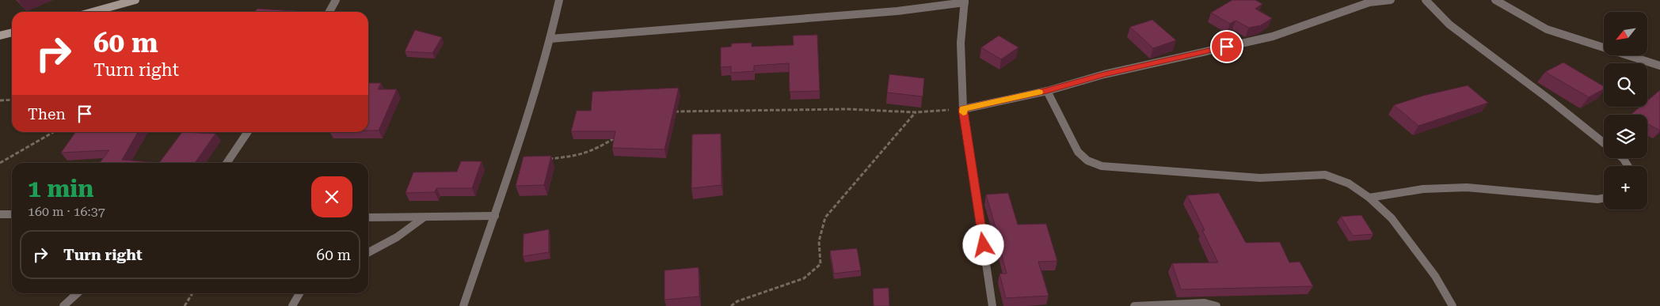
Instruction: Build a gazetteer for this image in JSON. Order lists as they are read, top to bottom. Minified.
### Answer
{"north":"bottom left","page":{"map_buttons":"+","turn":["60 m","Turn right"],"then":"Then","heading":["1 min","160 m · 16:37"],"list":[{"name":"Turn right","value":"60 m"}]}}
